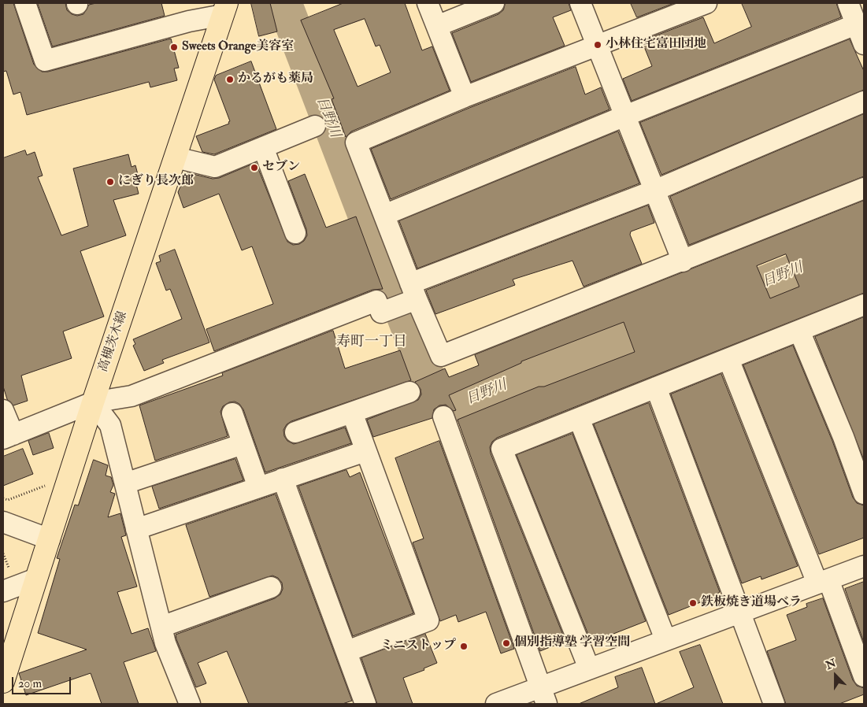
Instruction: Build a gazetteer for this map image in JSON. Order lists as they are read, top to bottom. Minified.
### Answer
{"streets":{"main road":["高槻茨木線"]},"districts":["寿町一丁目"],"water":["日野川"],"places":["小林住宅富田団地","Sweets Orange美容室","かるがも薬局","セブン","にぎり長次郎","鉄板焼き道場ベラ","個別指導塾 学習空間","ミニストップ"],"scale_bar":"20 m","north":"top"}
